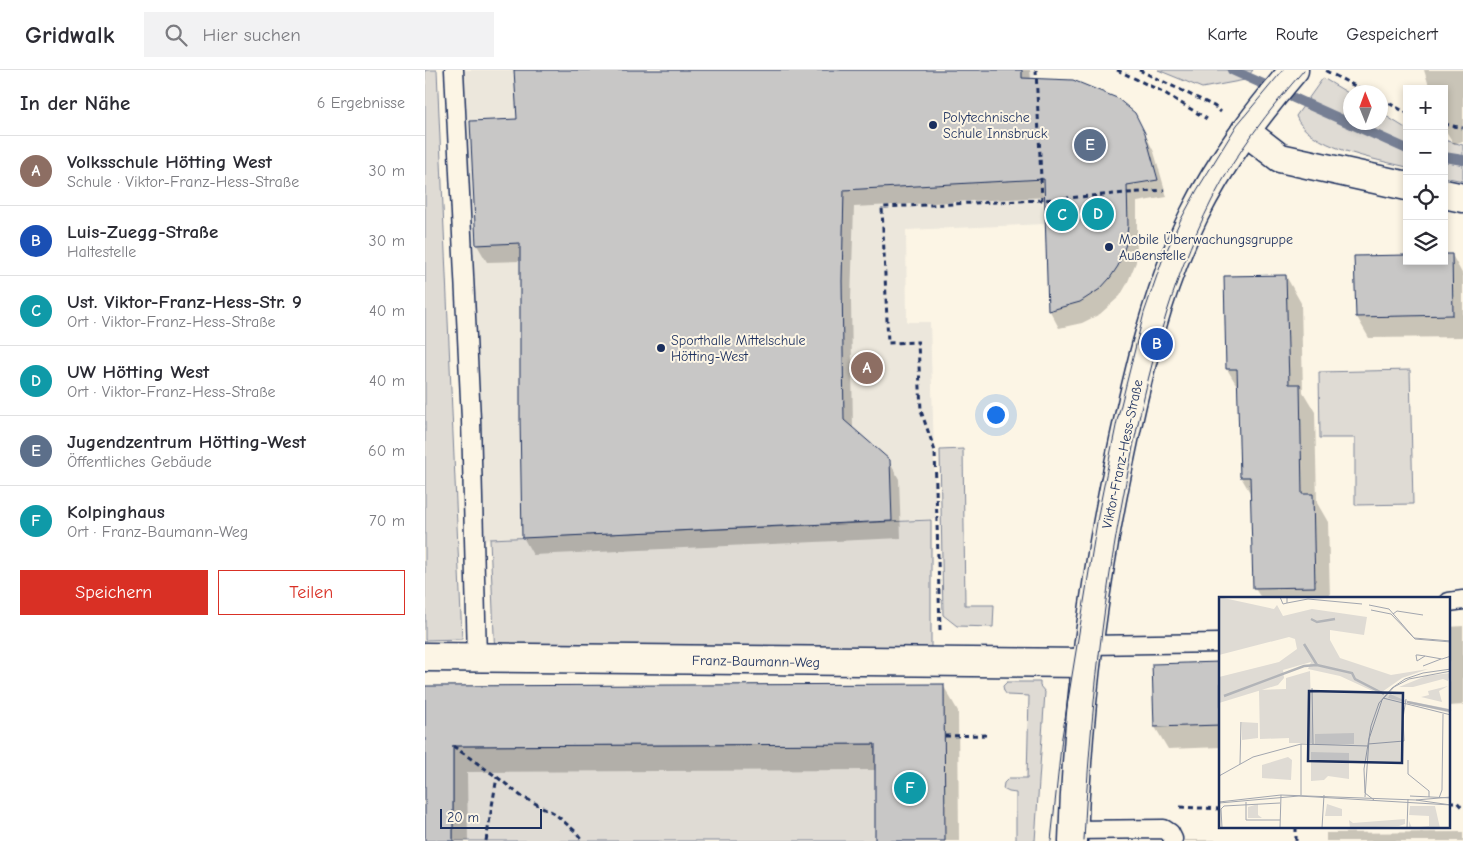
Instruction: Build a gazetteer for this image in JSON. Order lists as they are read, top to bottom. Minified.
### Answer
{"streets":{"street":["Viktor-Franz-Hess-Straße","Franz-Baumann-Weg"]},"crossings":[["Viktor-Franz-Hess-Straße","Franz-Baumann-Weg"]],"places":["Polytechnische Schule Innsbruck","Mobile Überwachungsgruppe Außenstelle","Sporthalle Mittelschule Hötting-West"],"scale_bar":"20 m","north":"top","page":{"header":"Gridwalk","search":"Hier suchen","nav":["Karte","Route","Gespeichert"],"heading":["In der Nähe","6 Ergebnisse"],"map_buttons":["+","−"],"pins":["E","D","C","B","A","F"],"list":[{"mark":"A","name":"Volksschule Hötting West","note":"Schule · Viktor-Franz-Hess-Straße","value":"30 m"},{"mark":"B","name":"Luis-Zuegg-Straße","note":"Haltestelle","value":"30 m"},{"mark":"C","name":"Ust. Viktor-Franz-Hess-Str. 9","note":"Ort · Viktor-Franz-Hess-Straße","value":"40 m"},{"mark":"D","name":"UW Hötting West","note":"Ort · Viktor-Franz-Hess-Straße","value":"40 m"},{"mark":"E","name":"Jugendzentrum Hötting-West","note":"Öffentliches Gebäude","value":"60 m"},{"mark":"F","name":"Kolpinghaus","note":"Ort · Franz-Baumann-Weg","value":"70 m"}],"buttons":["Speichern","Teilen"],"scale":"20 m"}}
